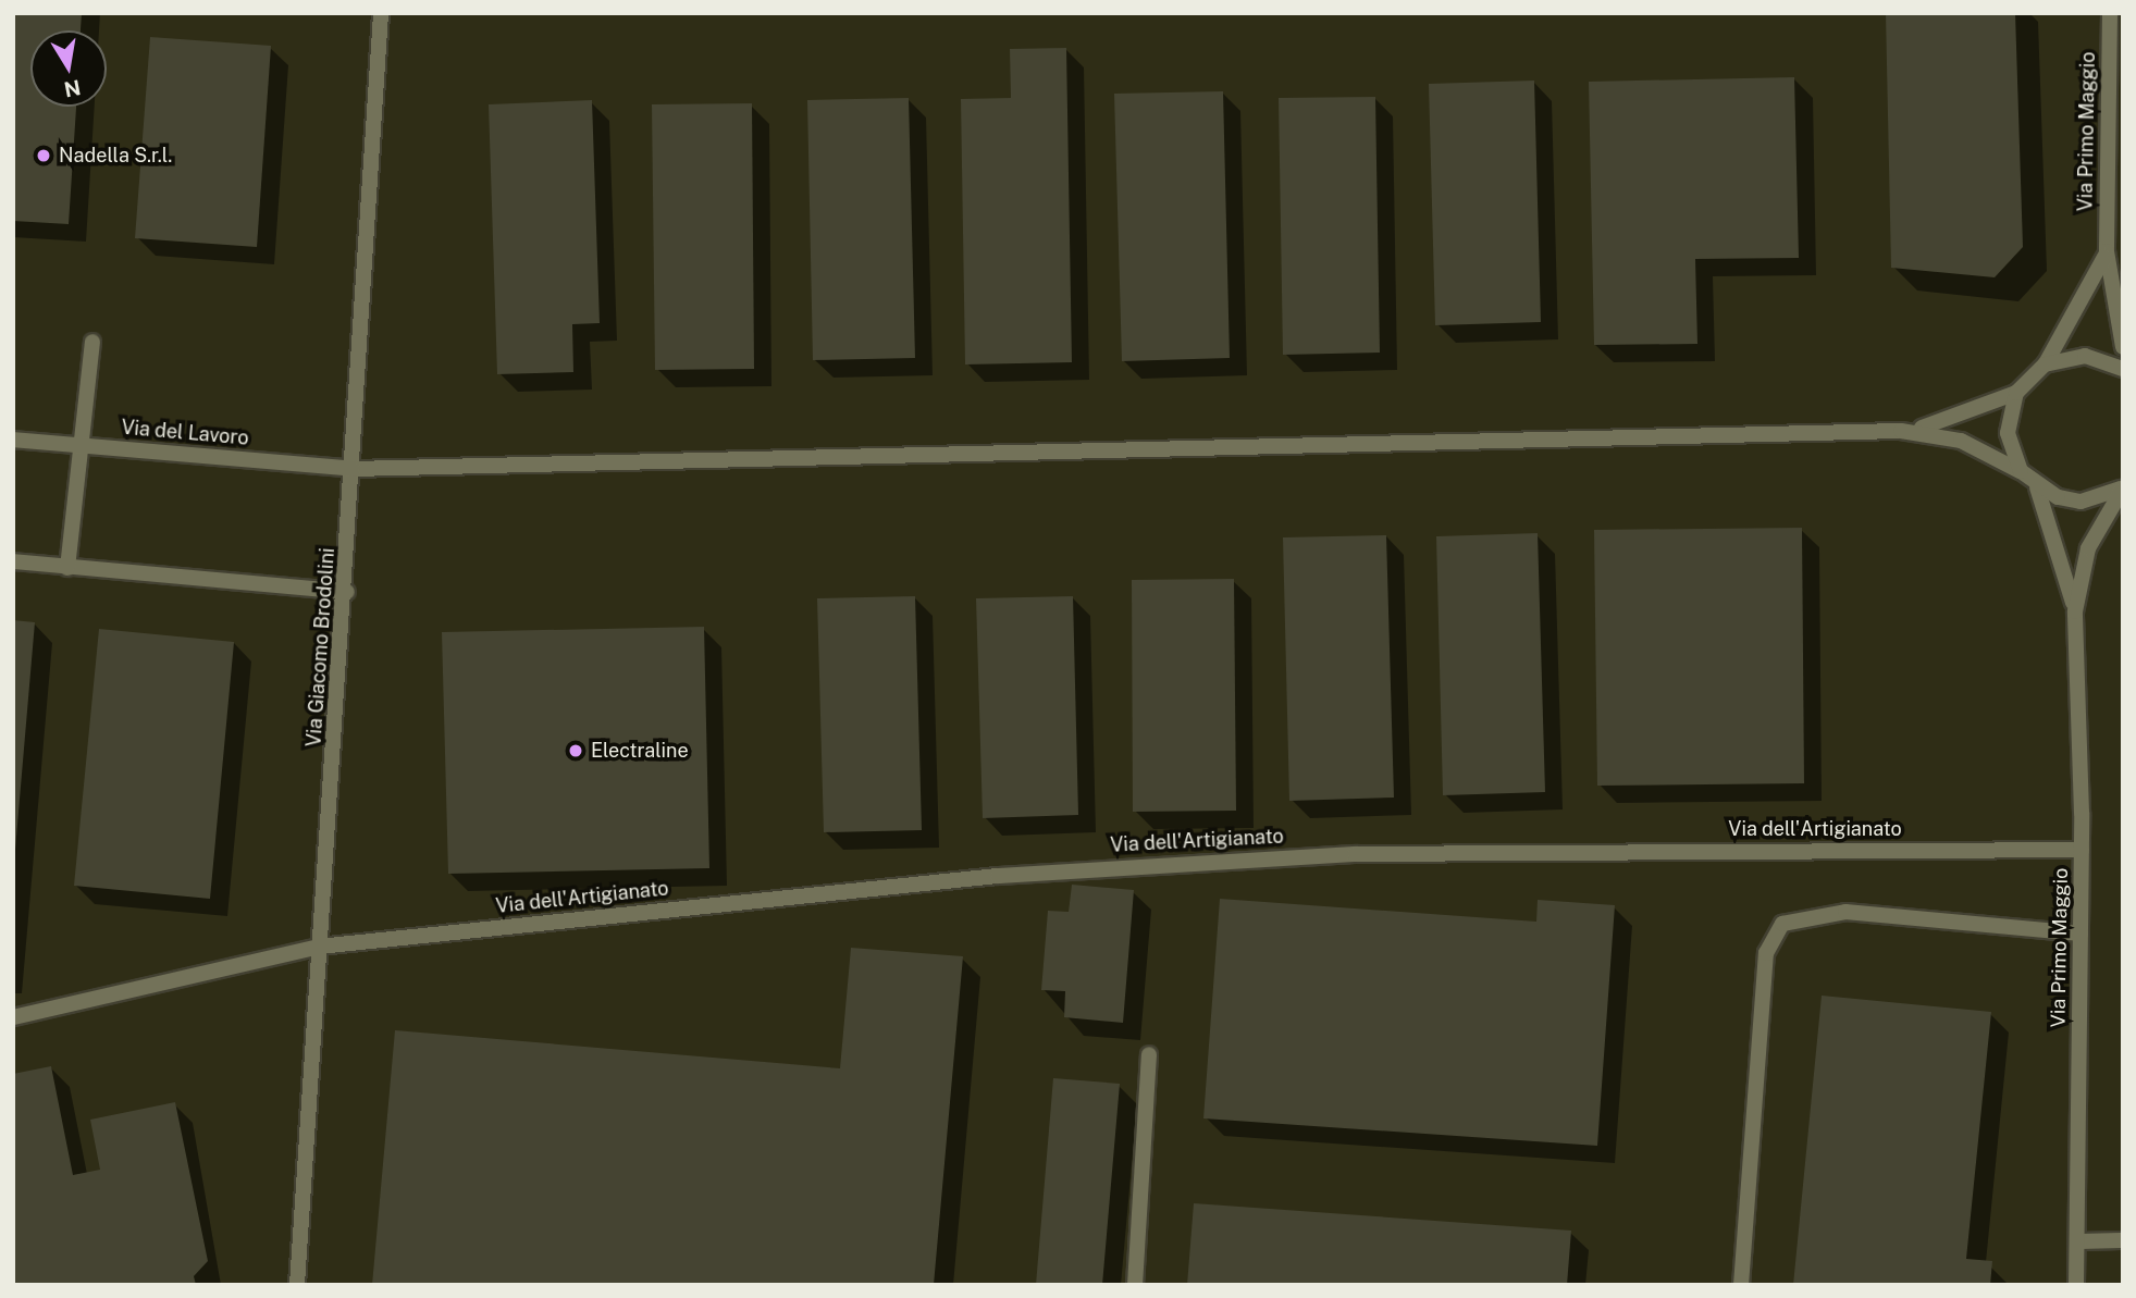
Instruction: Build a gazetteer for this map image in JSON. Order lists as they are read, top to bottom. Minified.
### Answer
{"streets":{"street":["Via Primo Maggio","Via del Lavoro","Via Giacomo Brodolini","Via dell'Artigianato"]},"crossings":[["Via Primo Maggio","Via dell'Artigianato"],["Via del Lavoro","Via Giacomo Brodolini"],["Via Giacomo Brodolini","Via dell'Artigianato"]],"places":["Nadella S.r.l.","Electraline"],"north":"bottom"}
